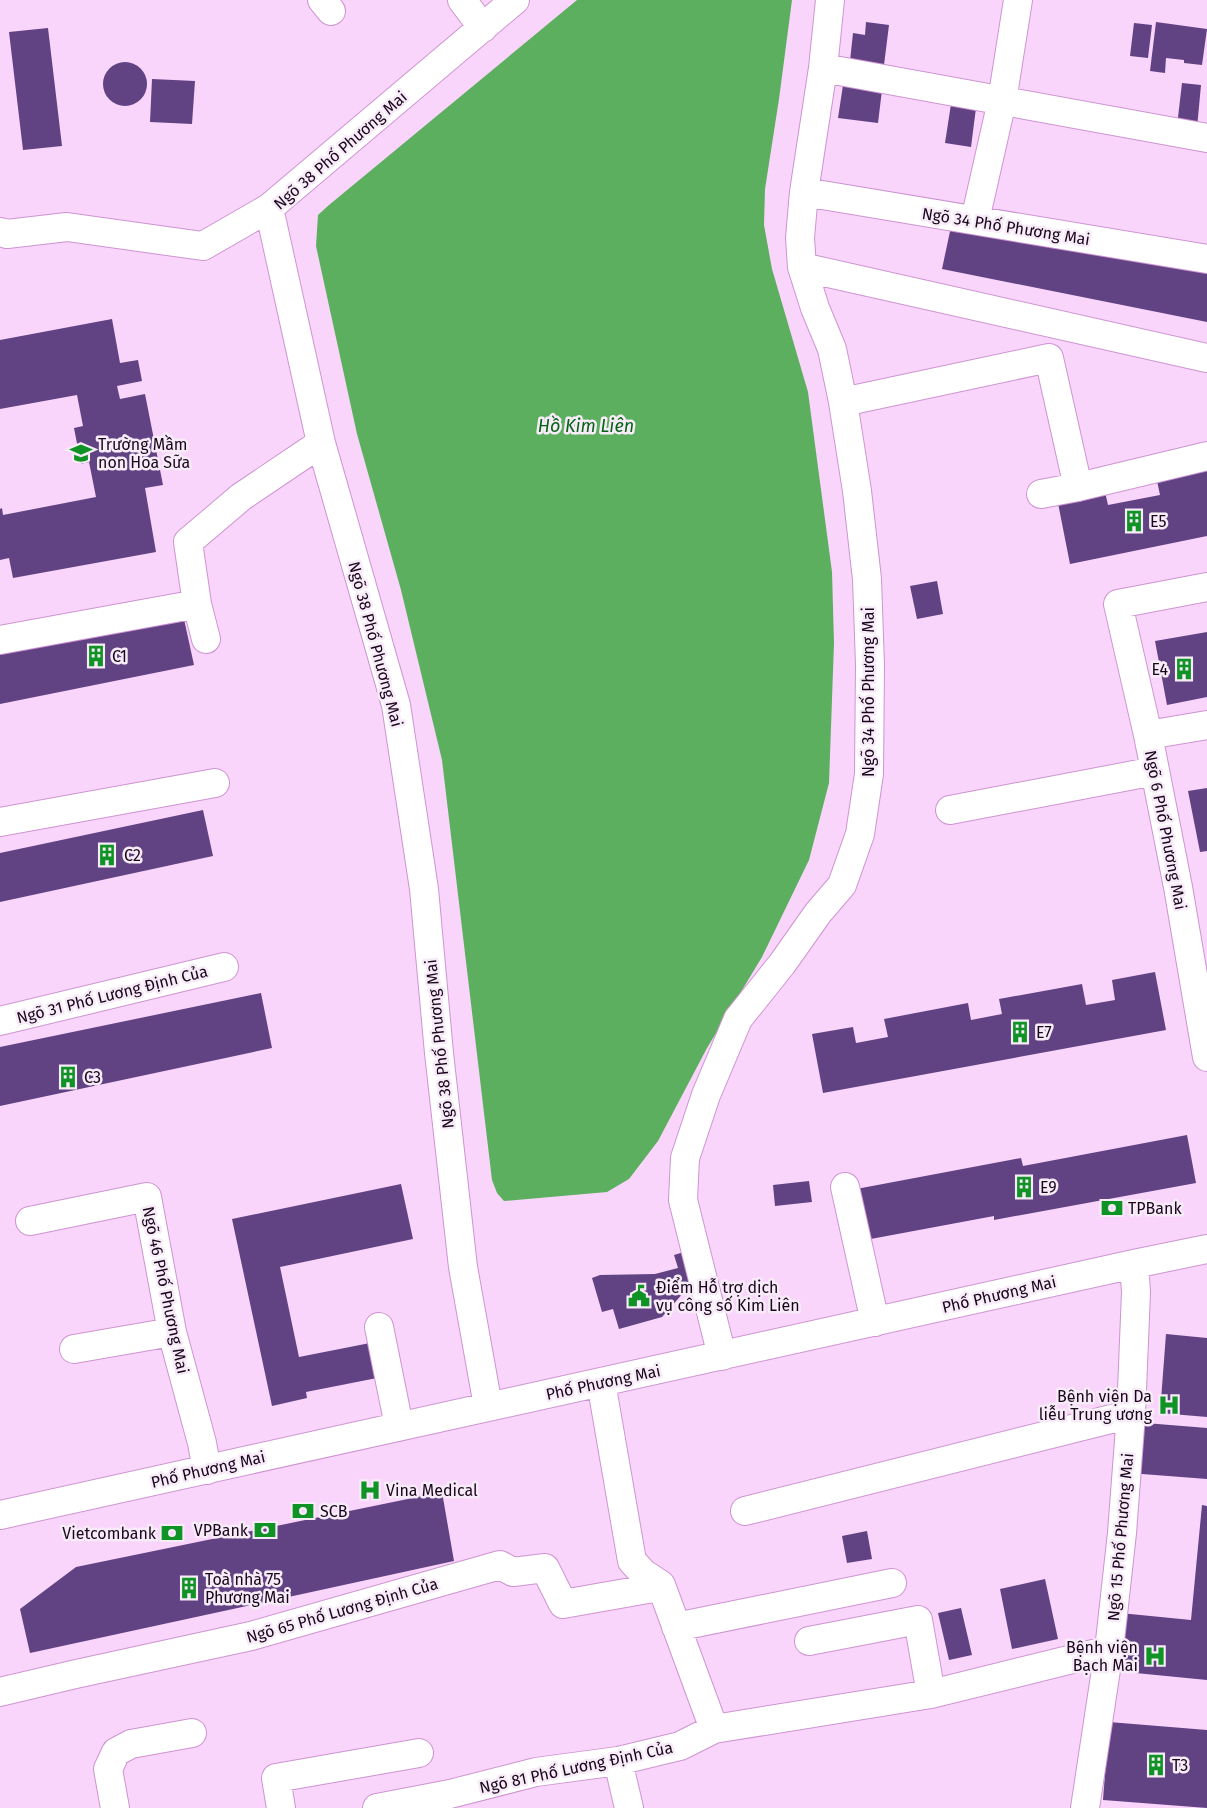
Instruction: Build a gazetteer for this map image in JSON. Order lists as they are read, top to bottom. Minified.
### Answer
{"streets":{"street":["Ngõ 38 Phố Phương Mai","Ngõ 34 Phố Phương Mai","Ngõ 6 Phố Phương Mai","Ngõ 31 Phố Lương Định Của","Ngõ 46 Phố Phương Mai","Phố Phương Mai","Ngõ 15 Phố Phương Mai","Ngõ 65 Phố Lương Định Của","Ngõ 81 Phố Lương Định Của"]},"crossings":[["Ngõ 38 Phố Phương Mai","Phố Phương Mai"],["Ngõ 34 Phố Phương Mai","Phố Phương Mai"],["Ngõ 46 Phố Phương Mai","Phố Phương Mai"],["Phố Phương Mai","Ngõ 15 Phố Phương Mai"],["Ngõ 15 Phố Phương Mai","Ngõ 81 Phố Lương Định Của"]],"water":["Hồ Kim Liên"],"places":{"school or university":["Trường Mầm non Hoa Sữa"],"building":["E5","C1","E4","C2","E7","C3","E9","Toà nhà 75 Phương Mai","T3"],"bank":["TPBank","SCB","VPBank","Vietcombank"],"public building":["Điểm Hỗ trợ dịch vụ công số Kim Liên"],"hospital":["Bệnh viện Da liễu Trung ương","Vina Medical","Bệnh viện Bạch Mai"]}}
